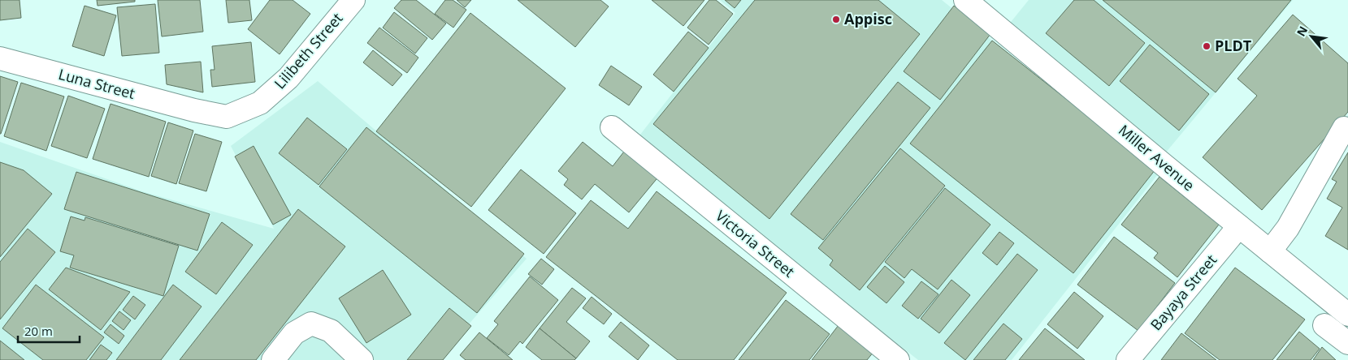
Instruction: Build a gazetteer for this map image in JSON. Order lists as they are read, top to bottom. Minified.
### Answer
{"streets":{"street":["Lilibeth Street","Luna Street","Miller Avenue","Victoria Street","Bayaya Street"]},"crossings":[["Lilibeth Street","Luna Street"],["Miller Avenue","Bayaya Street"]],"places":["Appisc","PLDT"],"scale_bar":"20 m","north":"top left"}
